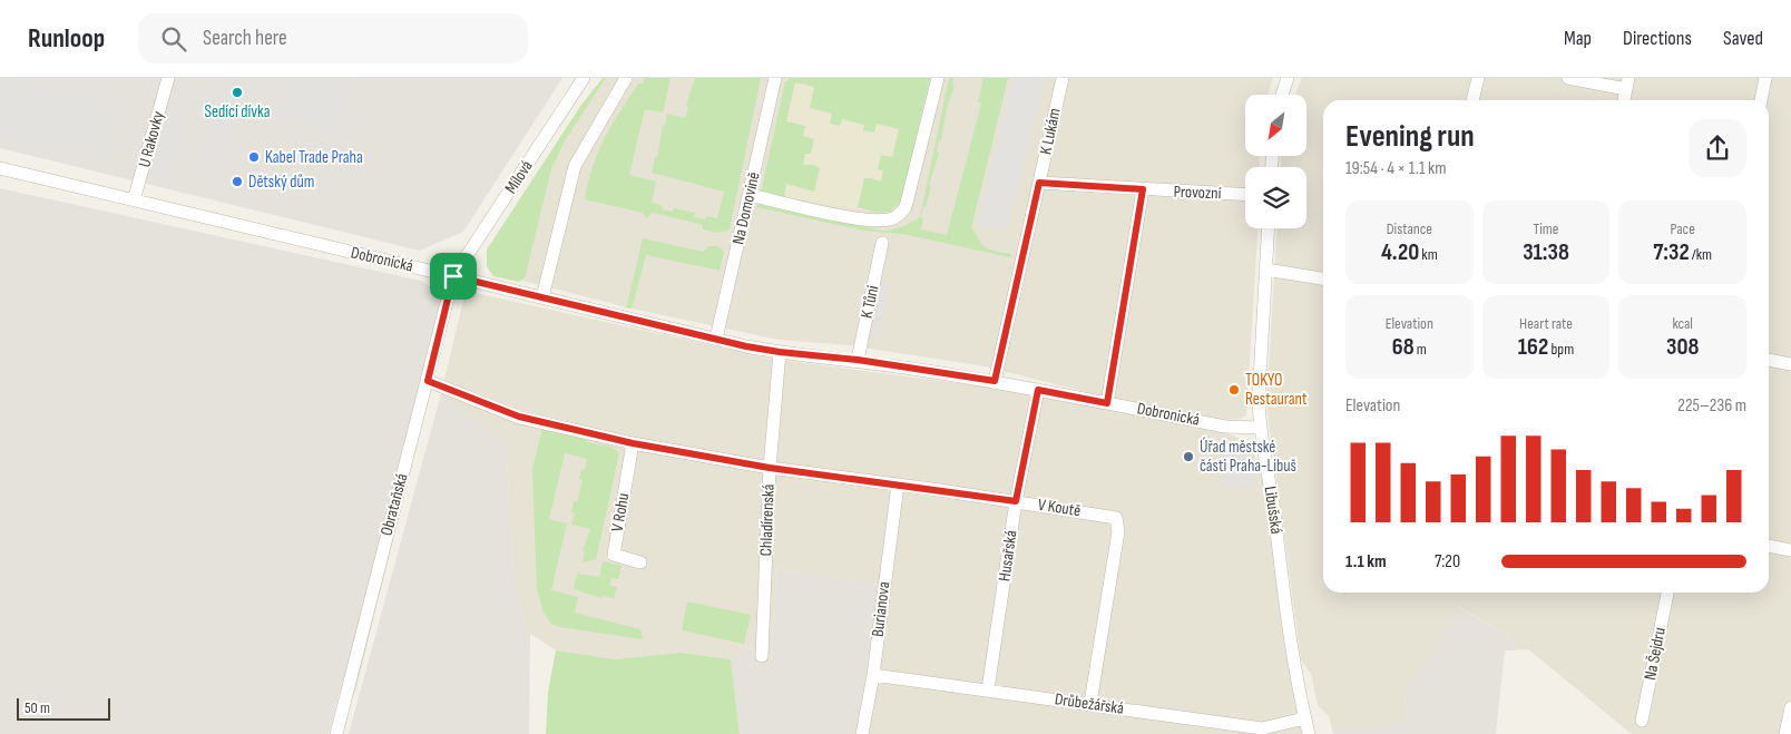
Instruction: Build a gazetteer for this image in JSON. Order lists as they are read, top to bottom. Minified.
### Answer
{"streets":{"street":["K Lukám","U Rakovky","Mílová","Provozní","Na Domovině","Dobronická","K Tůni","Obrataňská","V Koutě","Libušská","V Rohu","Chladírenská","Husařská","Burianova","Na Šejdru","Drůbežářská"]},"crossings":[["K Lukám","Provozní"],["K Lukám","Dobronická"],["U Rakovky","Dobronická"],["Mílová","Dobronická"],["Mílová","Obrataňská"],["Na Domovině","Dobronická"],["Dobronická","K Tůni"],["Dobronická","Obrataňská"],["Dobronická","Libušská"],["Dobronická","Chladírenská"],["Dobronická","Husařská"],["Obrataňská","V Koutě"],["V Koutě","V Rohu"],["V Koutě","Chladírenská"],["V Koutě","Husařská"],["V Koutě","Burianova"],["V Koutě","Drůbežářská"],["Libušská","Drůbežářská"],["Husařská","Drůbežářská"],["Burianova","Drůbežářská"]],"places":["Sedící dívka","Kabel Trade Praha","Dětský dům","TOKYO Restaurant","Úřad městské části Praha-Libuš"],"scale_bar":"50 m","north":"bottom left","page":{"header":"Runloop","search":"Search here","nav":["Map","Directions","Saved"],"heading":["Evening run","19:54 · 4 × 1.1 km"],"stats":[["Distance","4.20 km"],["Time","31:38"],["Pace","7:32 /km"],["Elevation","68 m"],["Heart rate","162 bpm"],["kcal","308"]],"chart":["Elevation","225–236 m"],"list":[{"name":"1.1 km","note":"7:20"}],"scale":"50 m"}}
